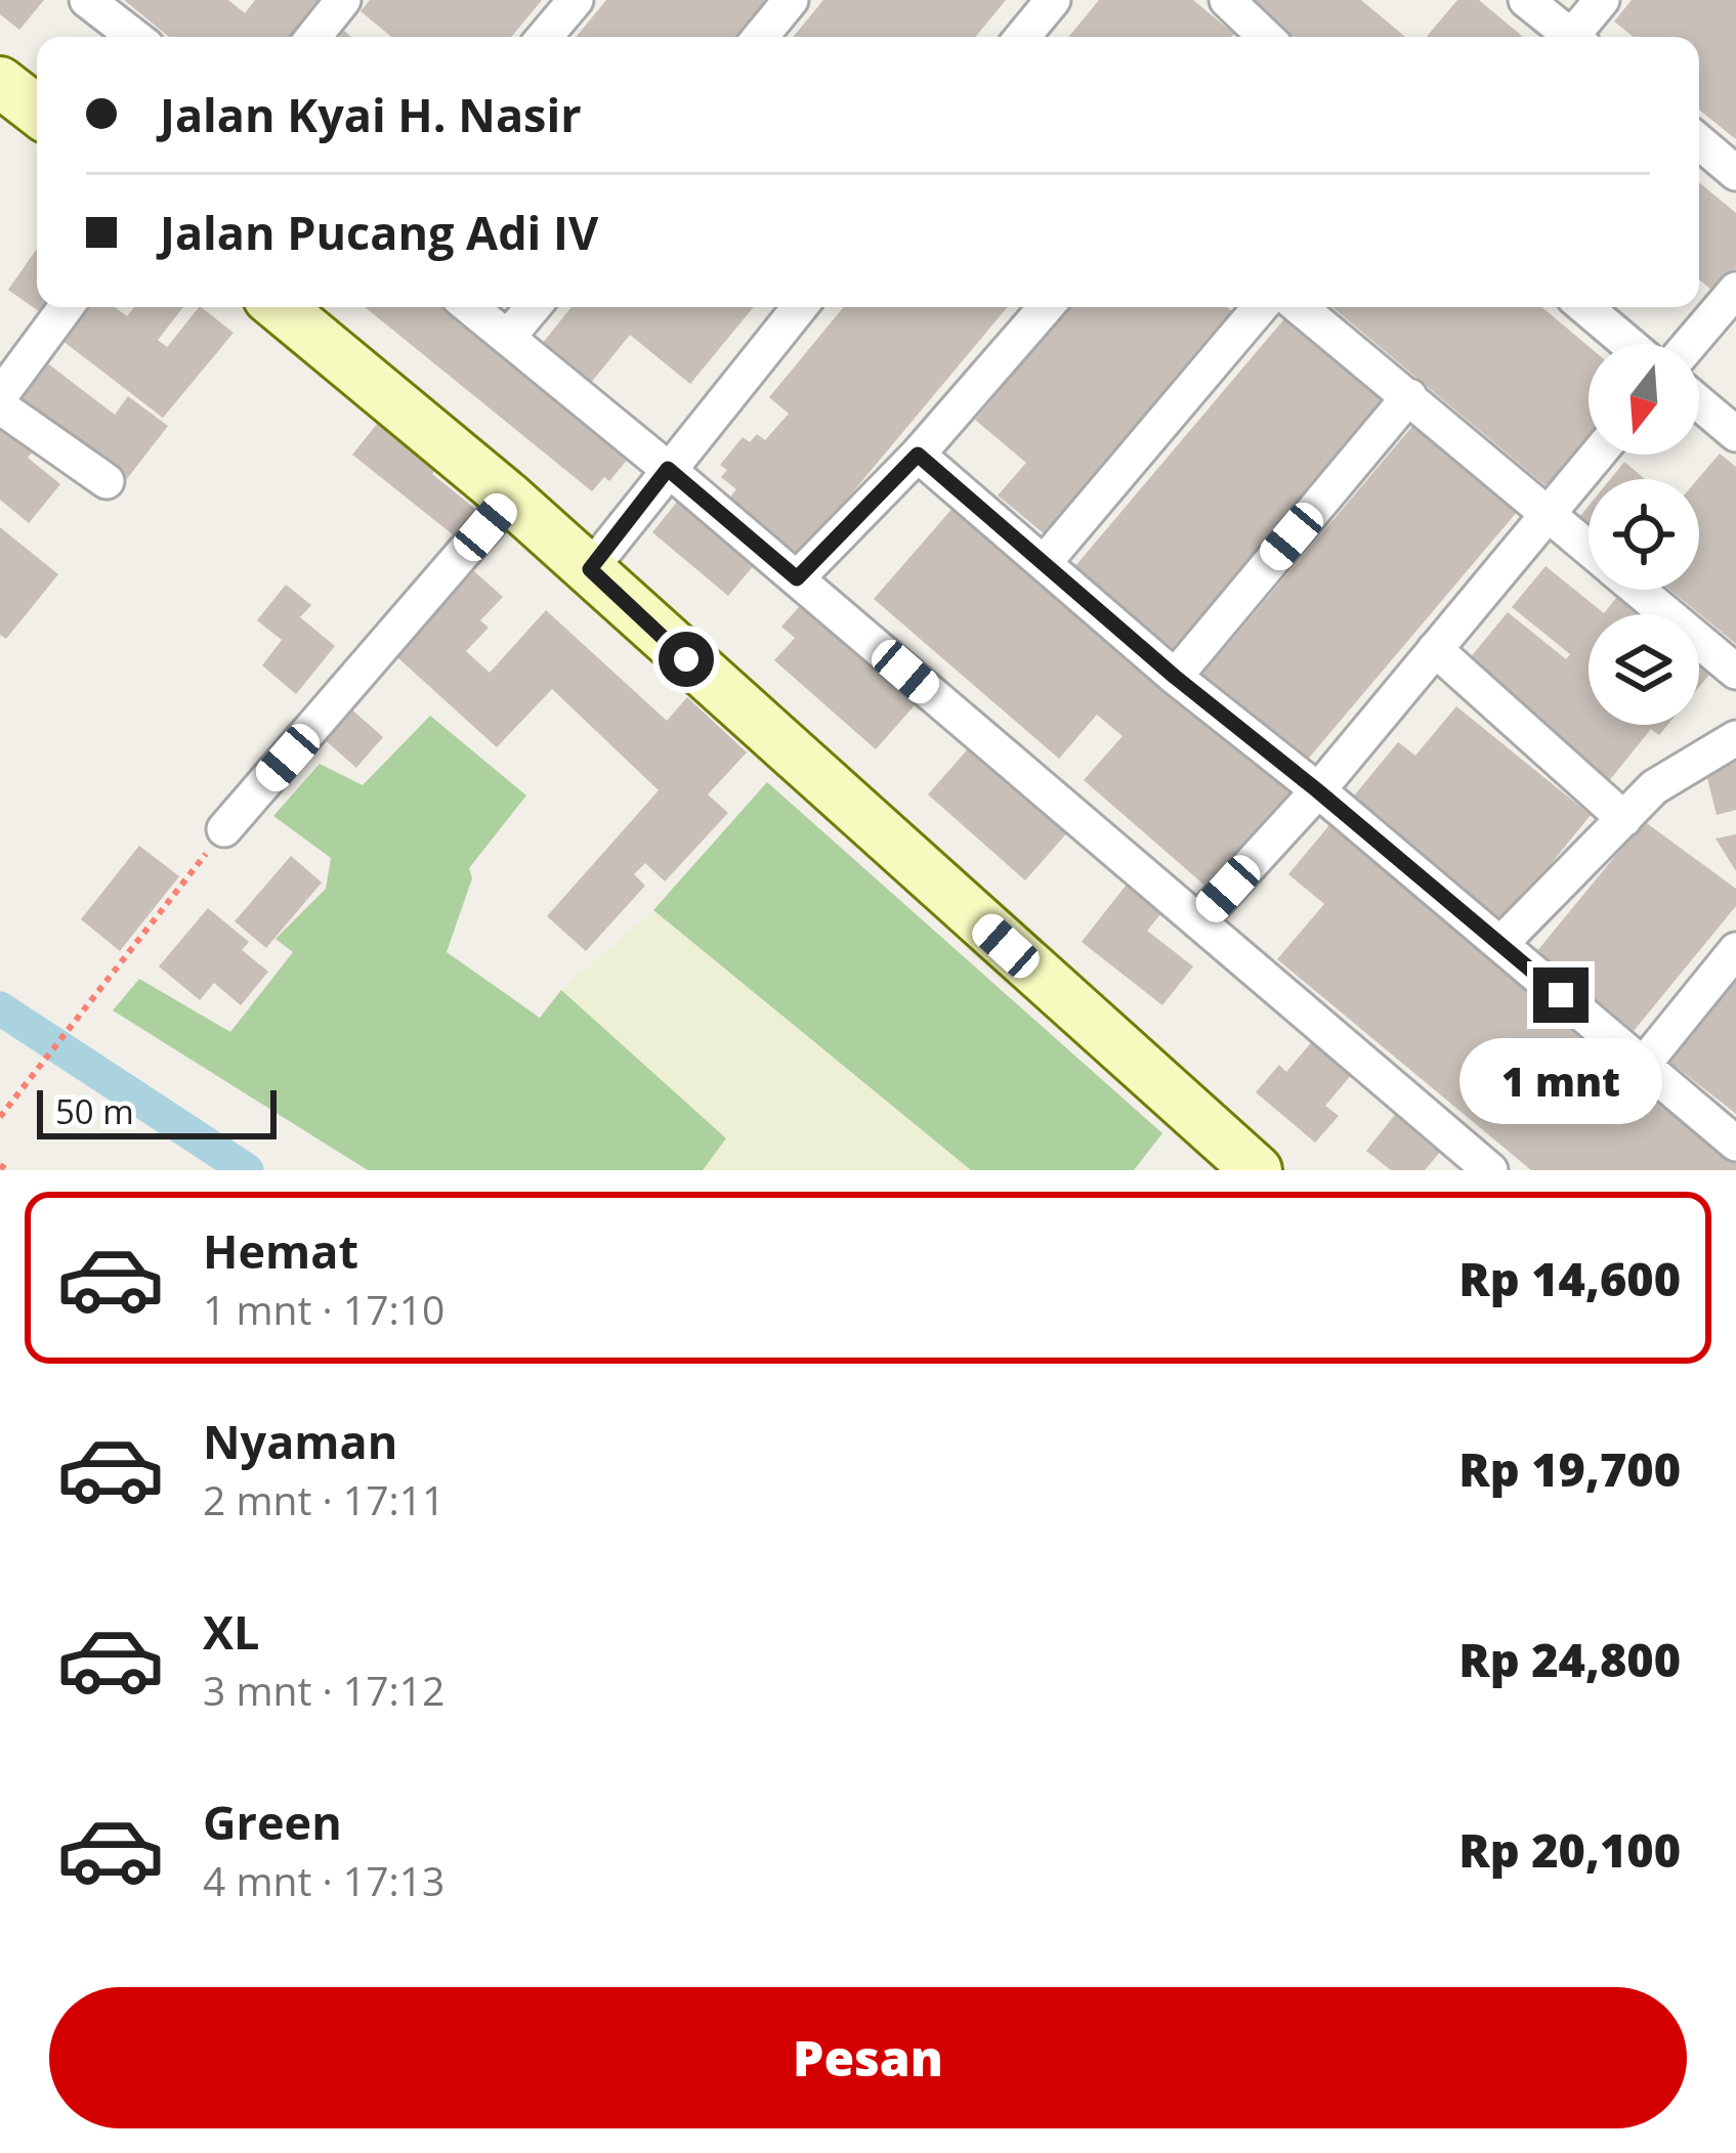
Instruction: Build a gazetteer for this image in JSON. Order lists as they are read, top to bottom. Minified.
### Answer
{"scale_bar":"50 m","north":"bottom","page":{"banner":["Jalan Kyai H. Nasir","Jalan Pucang Adi IV"],"bubble":"1 mnt","scale":"50 m","list":[{"name":"Hemat","note":"1 mnt · 17:10","value":"Rp 14,600"},{"name":"Nyaman","note":"2 mnt · 17:11","value":"Rp 19,700"},{"name":"XL","note":"3 mnt · 17:12","value":"Rp 24,800"},{"name":"Green","note":"4 mnt · 17:13","value":"Rp 20,100"}],"buttons":"Pesan"}}
